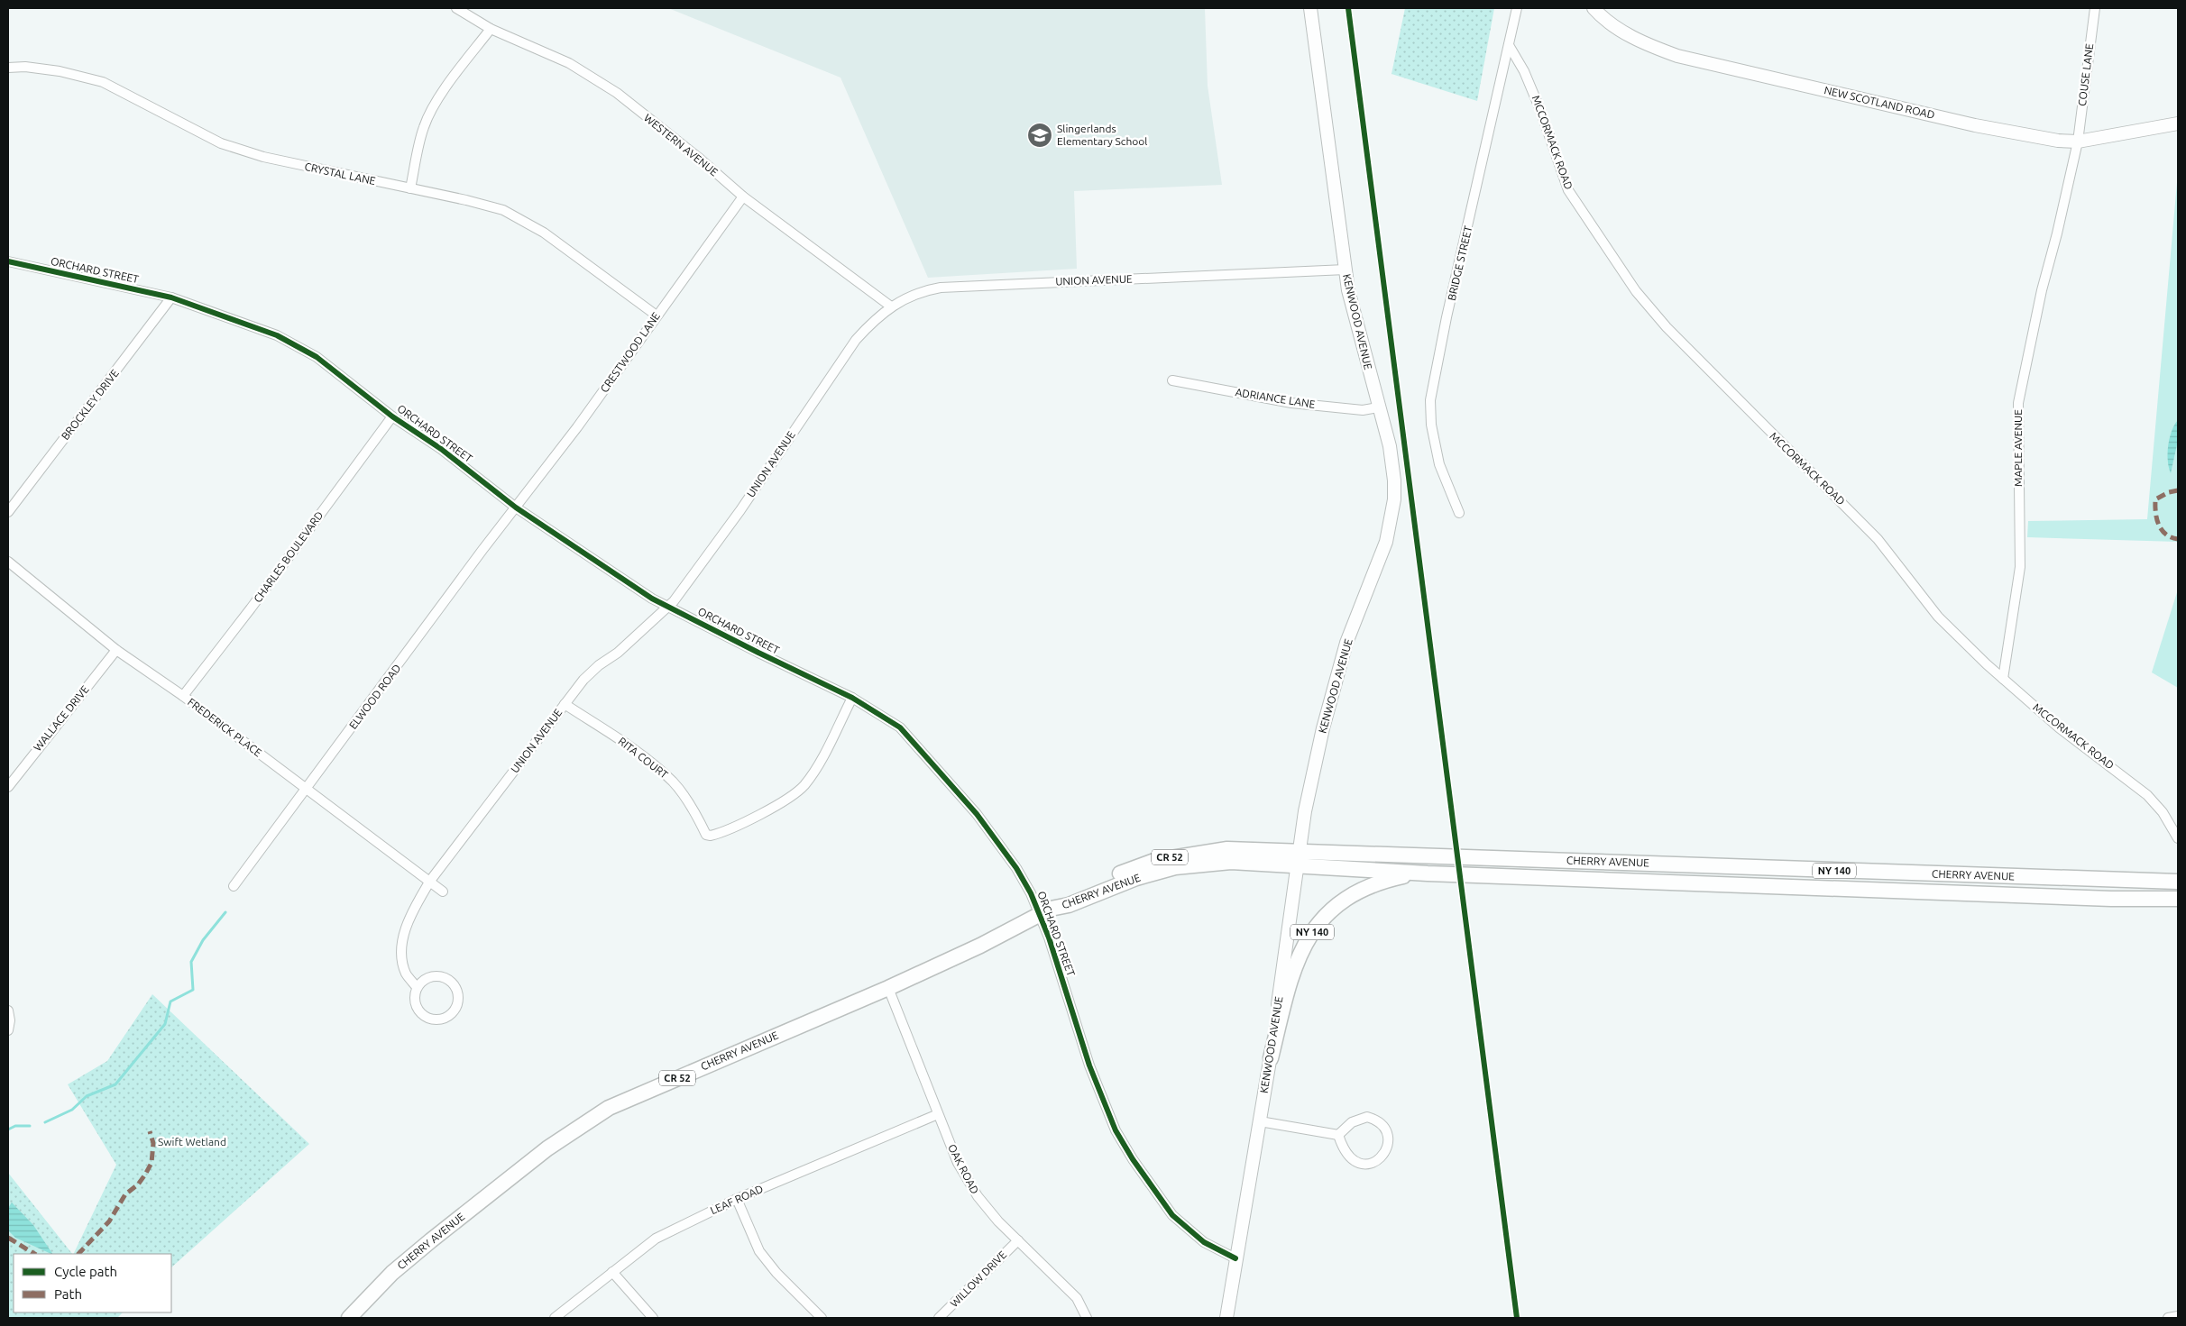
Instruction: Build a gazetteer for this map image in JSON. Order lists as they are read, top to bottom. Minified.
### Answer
{"streets":{"main road":["NEW SCOTLAND ROAD","KENWOOD AVENUE","CR 52","CHERRY AVENUE","NY 140"],"street":["COUSE LANE","MCCORMACK ROAD","WESTERN AVENUE","CRYSTAL LANE","BRIDGE STREET","ORCHARD STREET","UNION AVENUE","CRESTWOOD LANE","ADRIANCE LANE","BROCKLEY DRIVE","MAPLE AVENUE","CHARLES BOULEVARD","ELWOOD ROAD","WALLACE DRIVE","FREDERICK PLACE","RITA COURT","OAK ROAD","LEAF ROAD","WILLOW DRIVE"]},"crossings":[["COUSE LANE","NEW SCOTLAND ROAD"],["COUSE LANE","MAPLE AVENUE"],["NEW SCOTLAND ROAD","MAPLE AVENUE"],["MCCORMACK ROAD","BRIDGE STREET"],["MCCORMACK ROAD","MAPLE AVENUE"],["WESTERN AVENUE","UNION AVENUE"],["WESTERN AVENUE","CRESTWOOD LANE"],["CRYSTAL LANE","CRESTWOOD LANE"],["ORCHARD STREET","UNION AVENUE"],["ORCHARD STREET","KENWOOD AVENUE"],["ORCHARD STREET","CRESTWOOD LANE"],["ORCHARD STREET","BROCKLEY DRIVE"],["ORCHARD STREET","CHARLES BOULEVARD"],["ORCHARD STREET","ELWOOD ROAD"],["ORCHARD STREET","RITA COURT"],["ORCHARD STREET","CHERRY AVENUE"],["UNION AVENUE","KENWOOD AVENUE"],["UNION AVENUE","FREDERICK PLACE"],["UNION AVENUE","RITA COURT"],["KENWOOD AVENUE","ADRIANCE LANE"],["KENWOOD AVENUE","CHERRY AVENUE"],["KENWOOD AVENUE","NY 140"],["CRESTWOOD LANE","ELWOOD ROAD"],["CHARLES BOULEVARD","FREDERICK PLACE"],["ELWOOD ROAD","FREDERICK PLACE"],["WALLACE DRIVE","FREDERICK PLACE"],["CHERRY AVENUE","NY 140"],["CHERRY AVENUE","OAK ROAD"],["OAK ROAD","LEAF ROAD"],["OAK ROAD","WILLOW DRIVE"]],"parks":["Swift Wetland"],"places":{"school or university":["Slingerlands Elementary School"]},"legend":["Cycle path","Path"]}
